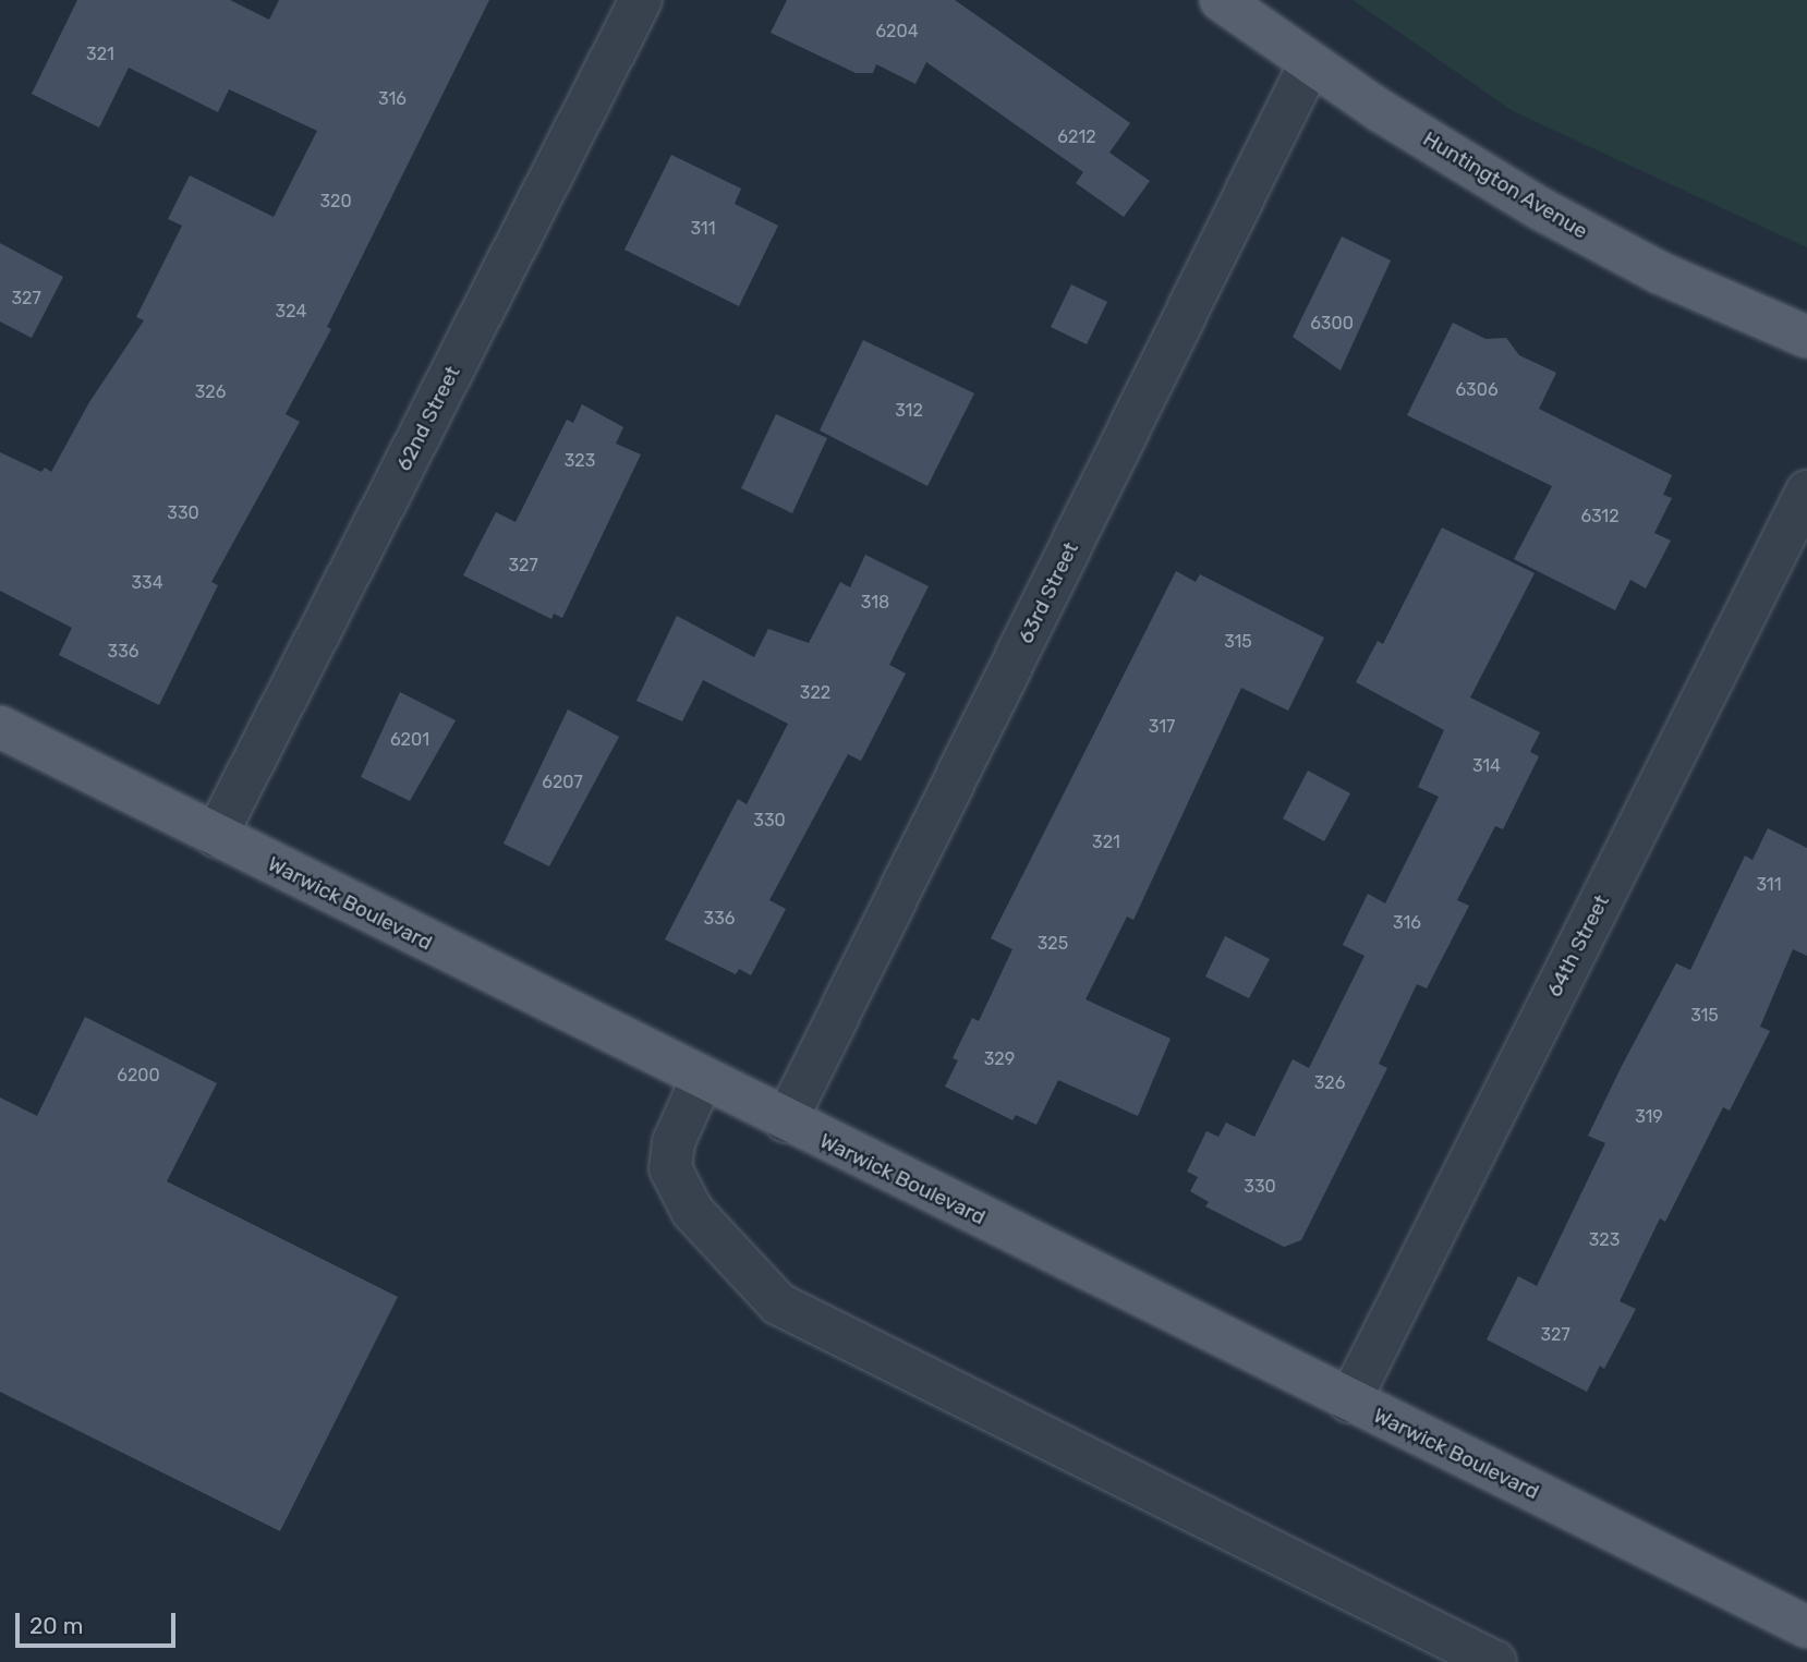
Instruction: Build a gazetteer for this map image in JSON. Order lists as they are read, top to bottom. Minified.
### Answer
{"streets":{"main road":["Huntington Avenue","Warwick Boulevard"],"street":["62nd Street","63rd Street","64th Street"]},"crossings":[["Huntington Avenue","63rd Street"],["62nd Street","Warwick Boulevard"],["63rd Street","Warwick Boulevard"],["Warwick Boulevard","64th Street"]],"house_numbers":["6204","321","316","6212","320","311","327","324","6300","6306","326","312","323","330","6312","327","334","318","315","336","322","317","6201","314","6207","330","321","311","336","316","325","315","329","6200","326","319","330","323","327"],"scale_bar":"20 m"}
